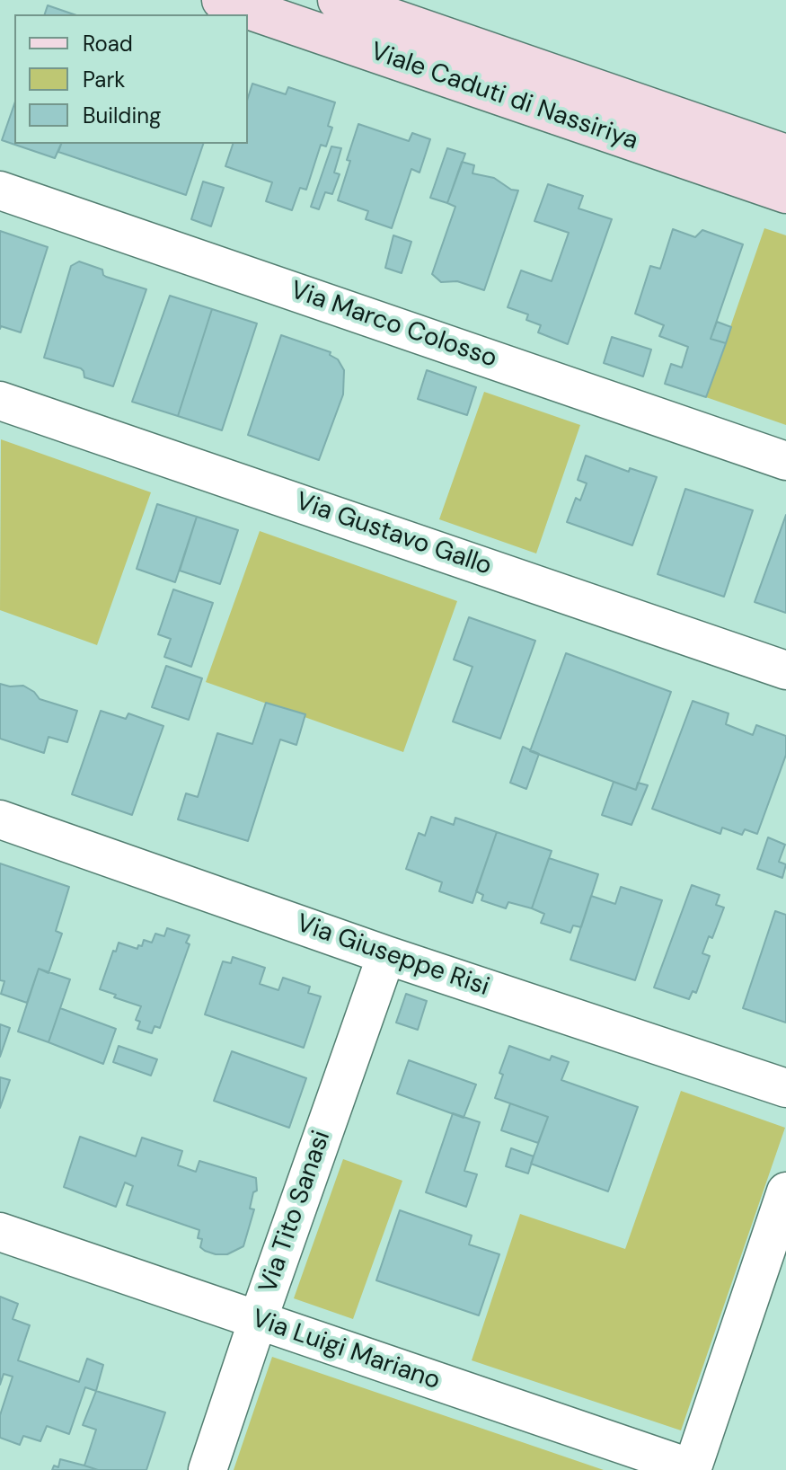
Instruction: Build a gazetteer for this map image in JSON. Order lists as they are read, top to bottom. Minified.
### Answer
{"streets":{"main road":["Viale Caduti di Nassiriya"],"street":["Via Marco Colosso","Via Gustavo Gallo","Via Giuseppe Risi","Via Tito Sanasi","Via Luigi Mariano"]},"crossings":[["Via Giuseppe Risi","Via Tito Sanasi"],["Via Tito Sanasi","Via Luigi Mariano"]],"legend":["Road","Park","Building"]}
